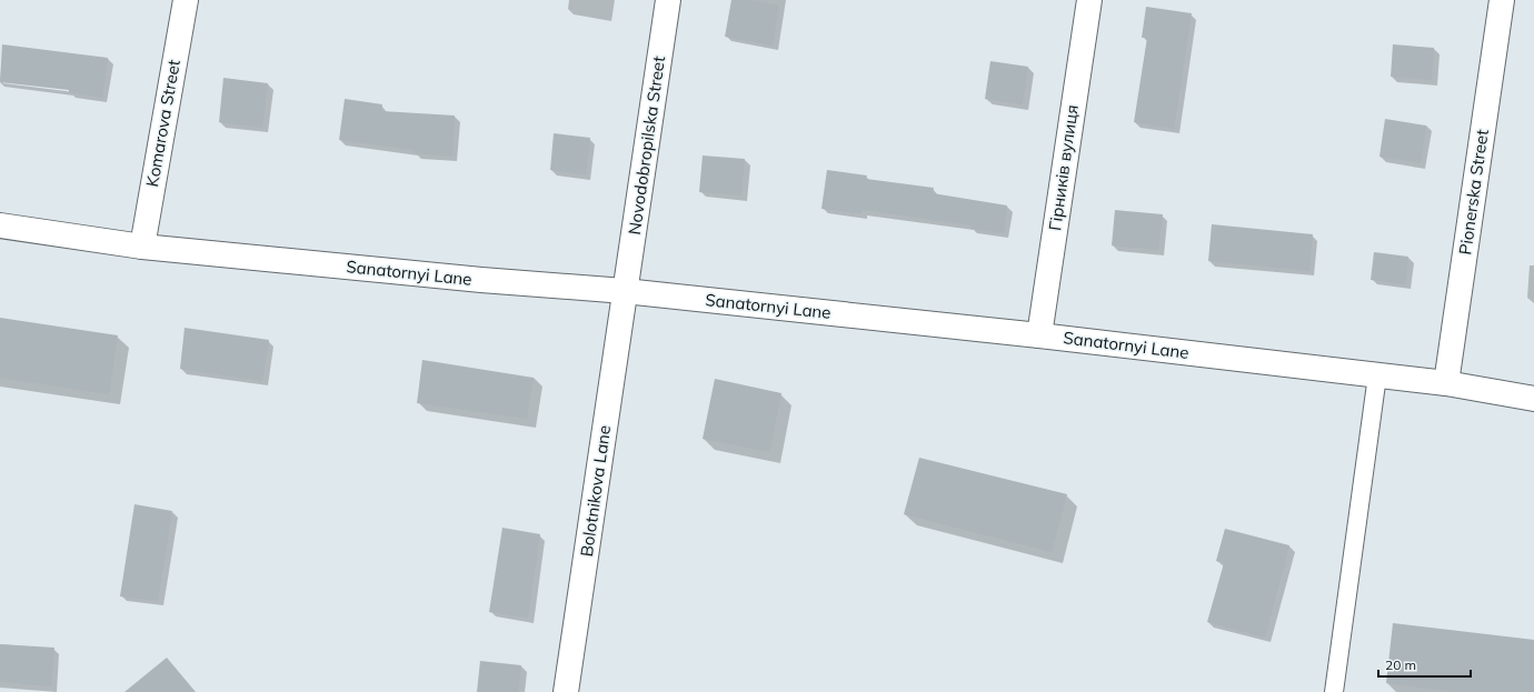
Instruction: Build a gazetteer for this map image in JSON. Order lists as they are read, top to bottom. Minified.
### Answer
{"streets":{"street":["Komarova Street","Novodobropilska Street","Гірників вулиця","Pionerska Street","Sanatornyi Lane","Bolotnikova Lane"]},"crossings":[["Komarova Street","Sanatornyi Lane"],["Novodobropilska Street","Sanatornyi Lane"],["Novodobropilska Street","Bolotnikova Lane"],["Гірників вулиця","Sanatornyi Lane"],["Pionerska Street","Sanatornyi Lane"],["Sanatornyi Lane","Bolotnikova Lane"]],"scale_bar":"20 m"}
